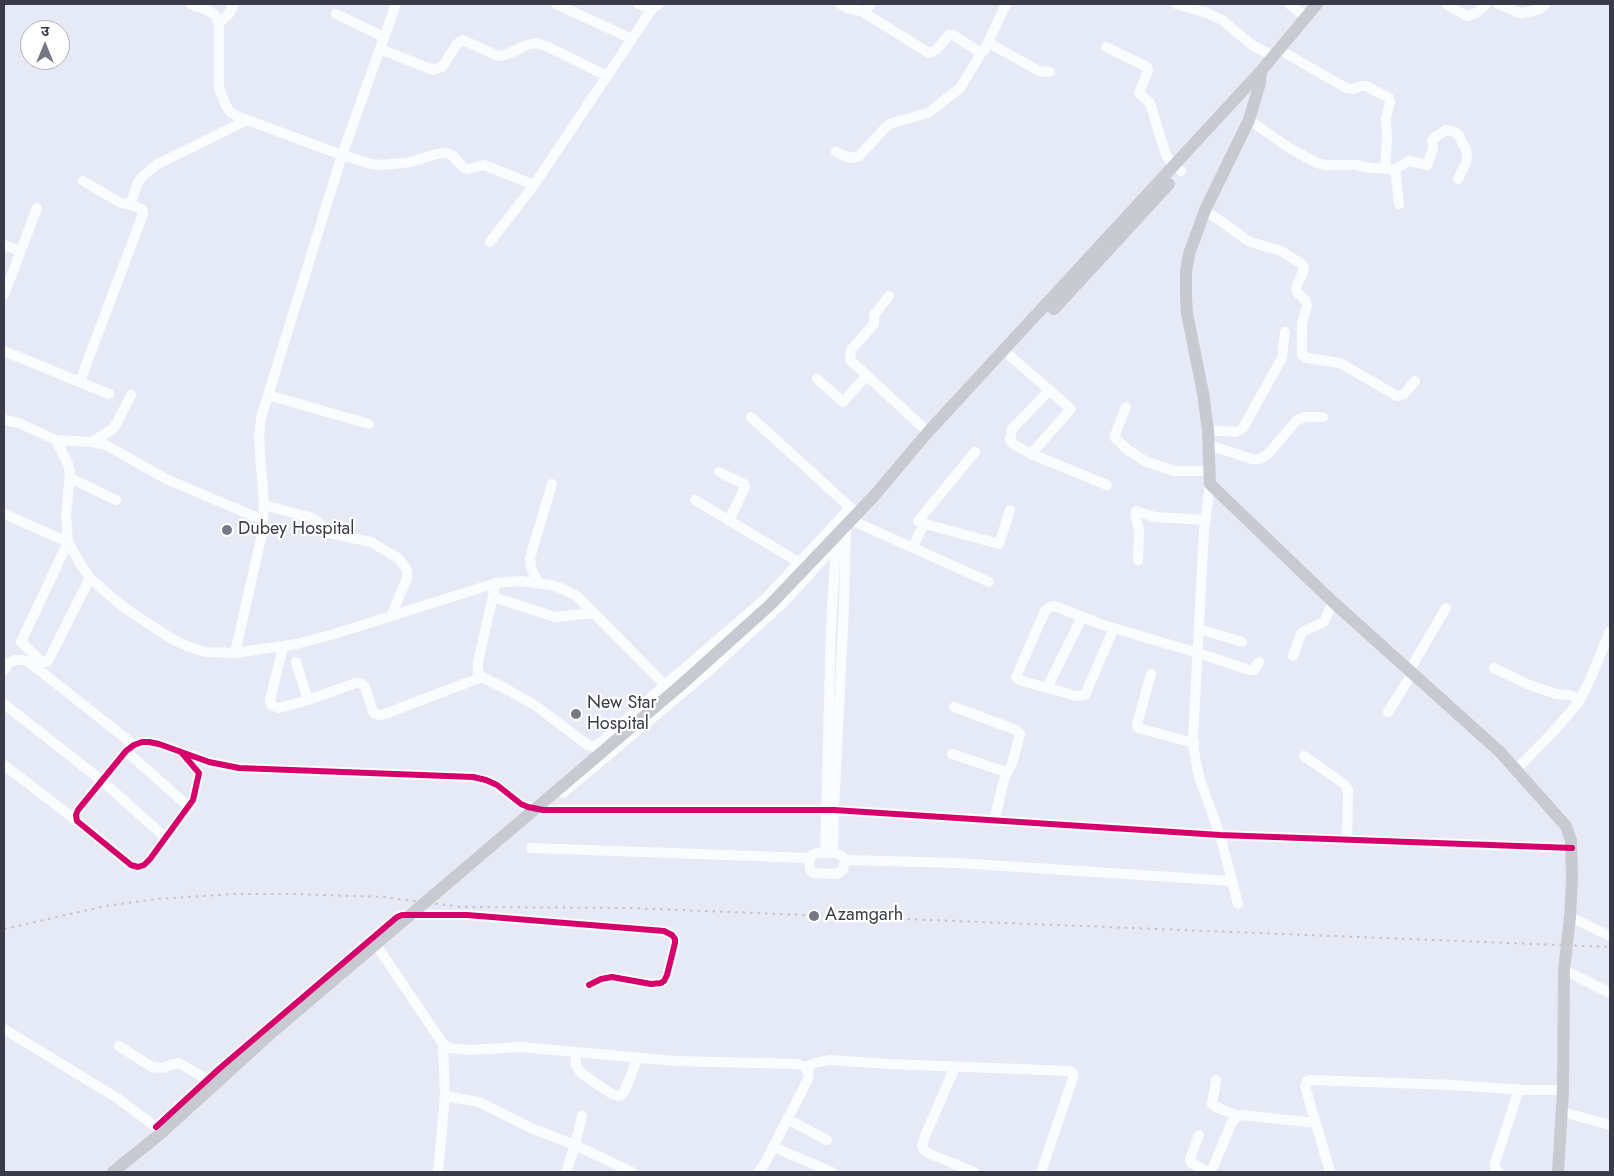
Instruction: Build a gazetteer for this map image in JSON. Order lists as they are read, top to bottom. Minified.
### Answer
{"places":["Dubey Hospital","New Star Hospital","Azamgarh"],"north":"top"}
